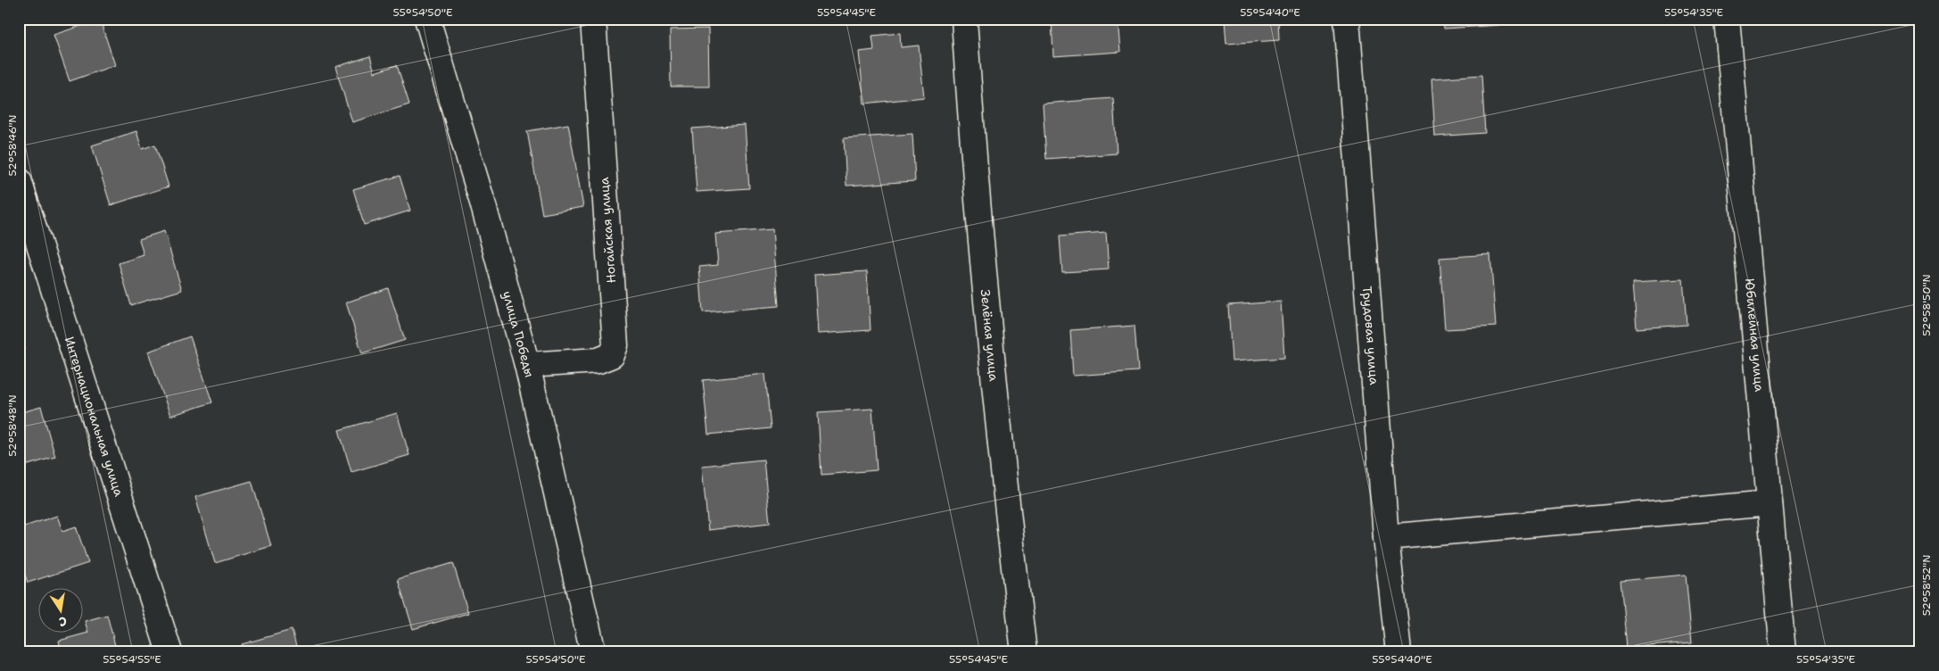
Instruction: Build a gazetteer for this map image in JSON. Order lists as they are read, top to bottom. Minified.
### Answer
{"streets":{"street":["Ногайская улица","улица Победы","Зелёная улица","Трудовая улица","Юбилейная улица","Интернациональная улица"]},"crossings":[["Ногайская улица","улица Победы"]],"north":"bottom","coordinates":["55°54'50\"E","55°54'45\"E","55°54'40\"E","55°54'35\"E","52°58'46\"N","52°58'50\"N","52°58'48\"N","52°58'52\"N","55°54'55\"E"]}
